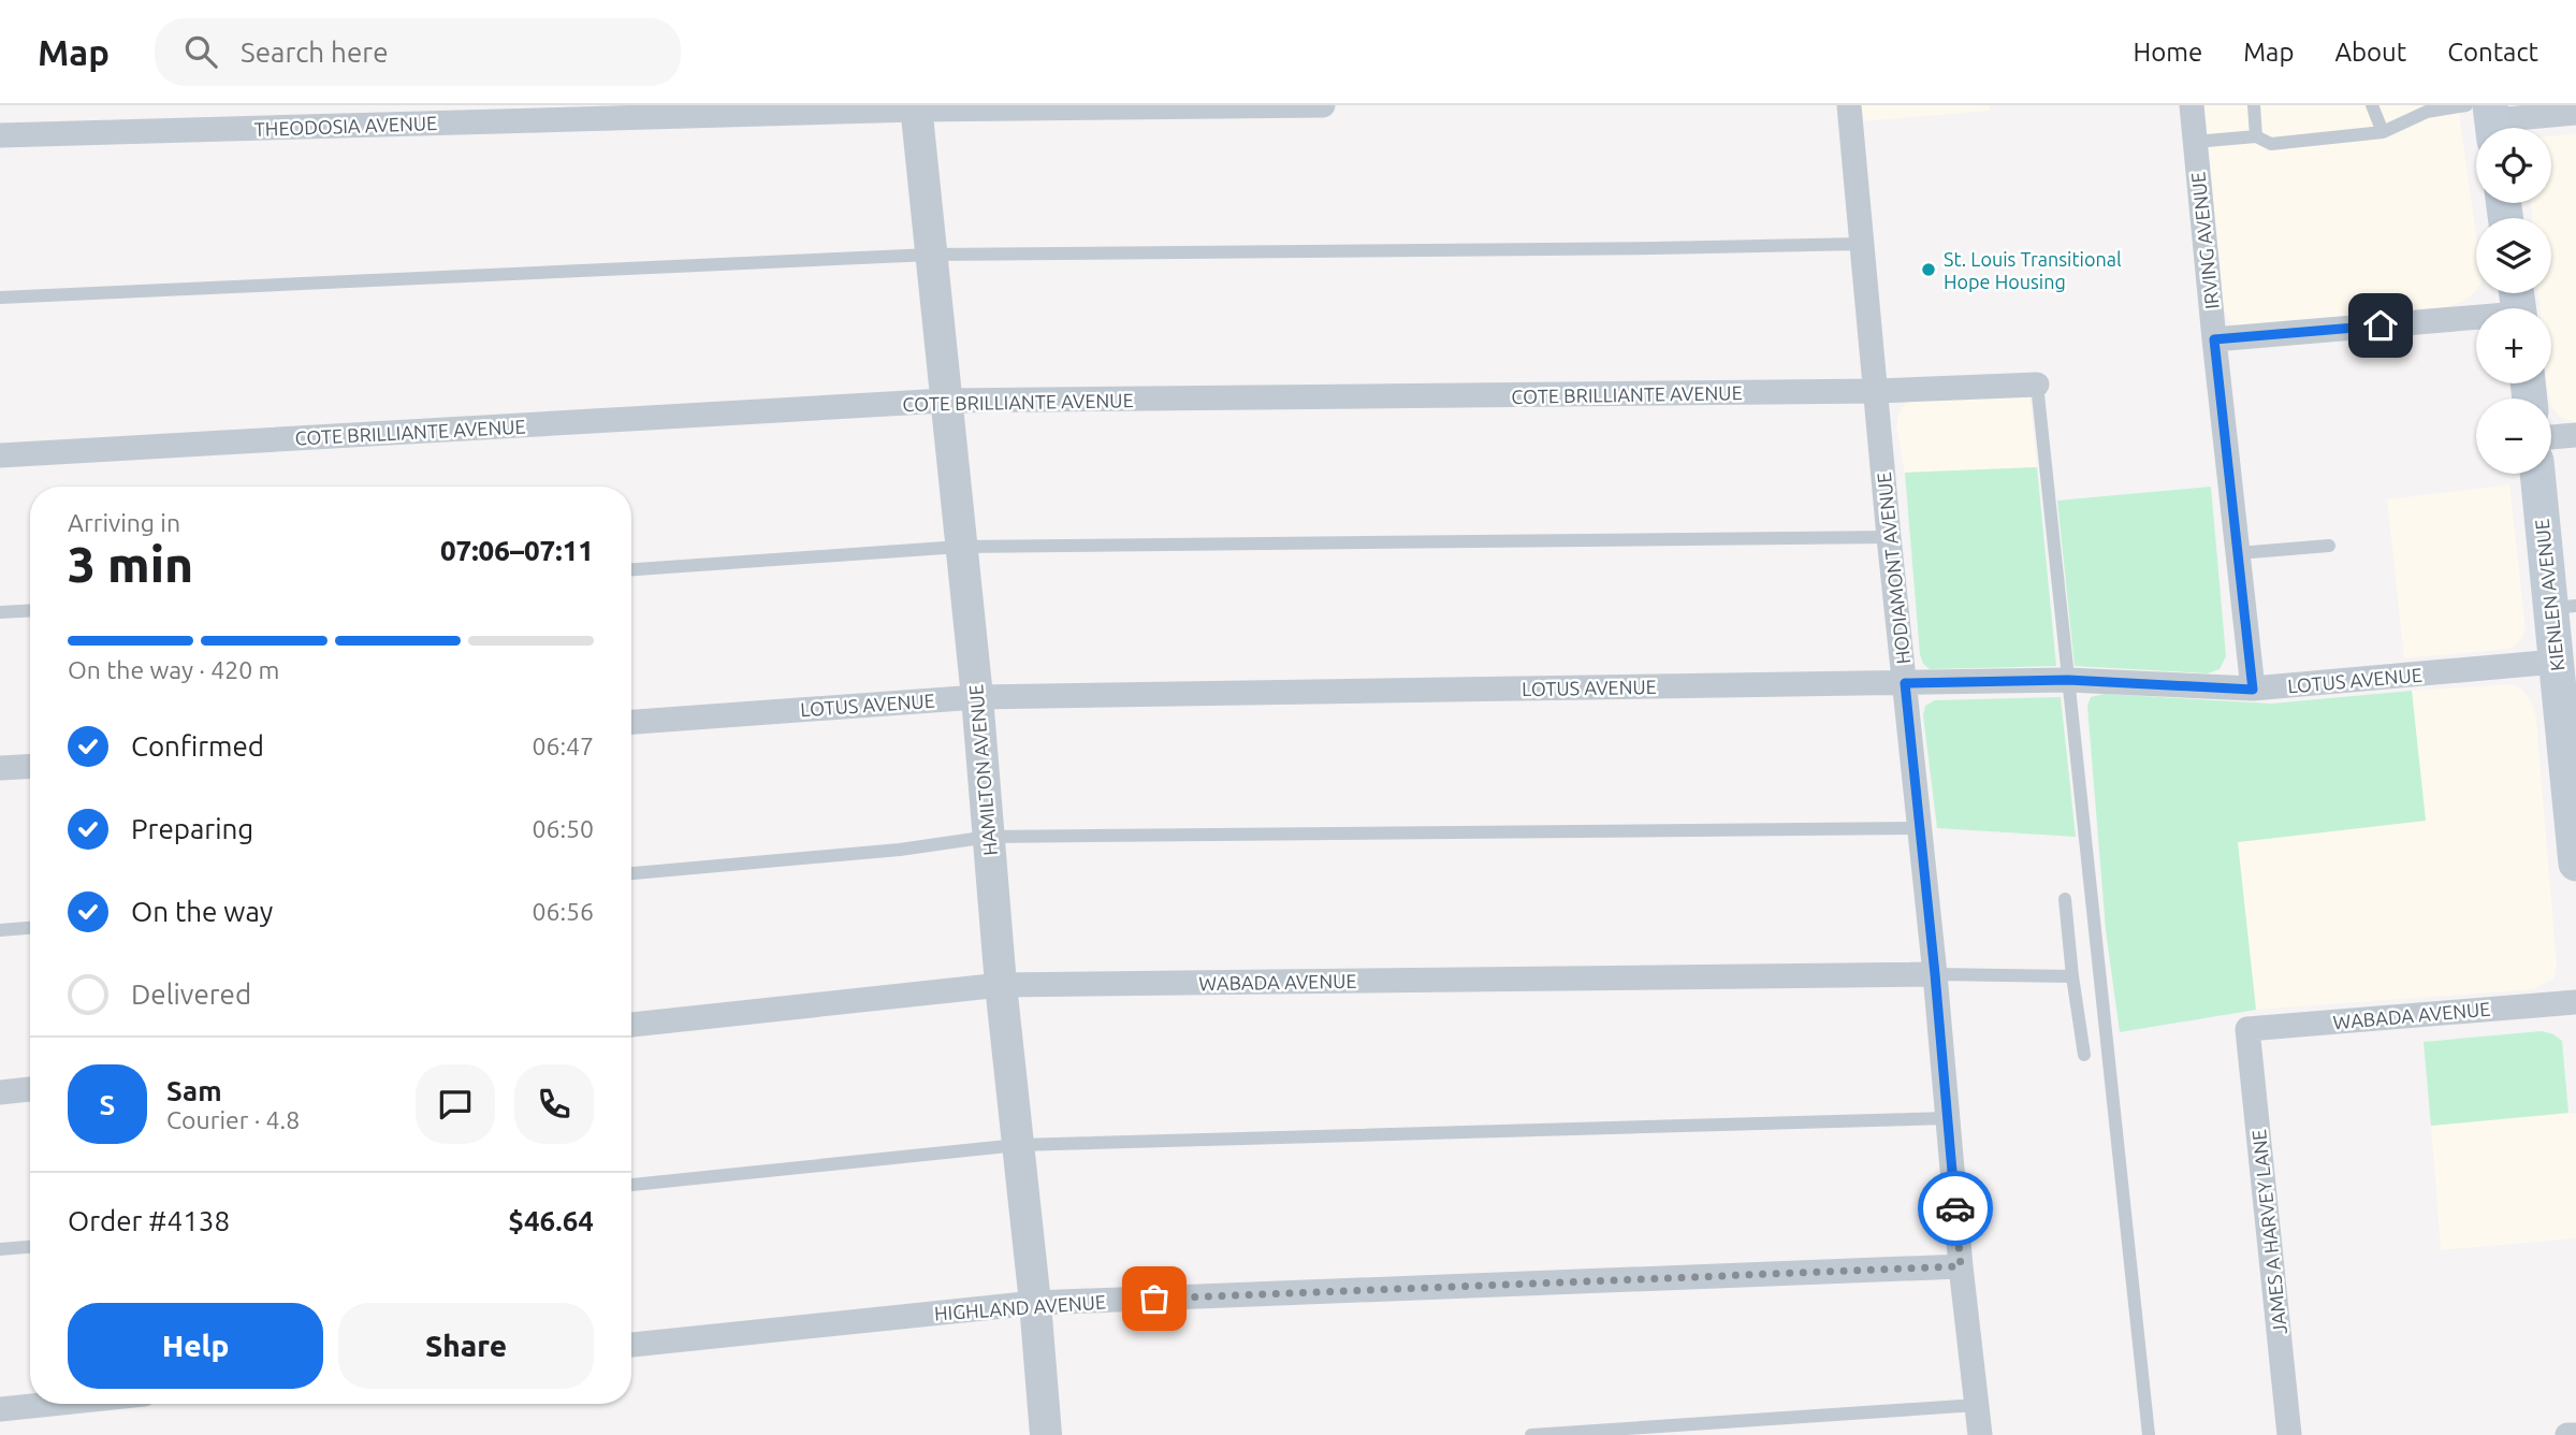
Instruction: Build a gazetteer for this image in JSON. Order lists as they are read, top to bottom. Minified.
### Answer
{"streets":{"main road":["KIENLEN AVENUE"],"street":["THEODOSIA AVENUE","IRVING AVENUE","COTE BRILLIANTE AVENUE","HODIAMONT AVENUE","LOTUS AVENUE","HAMILTON AVENUE","WABADA AVENUE","JAMES A HARVEY LANE","HIGHLAND AVENUE"]},"crossings":[["THEODOSIA AVENUE","HAMILTON AVENUE"],["IRVING AVENUE","LOTUS AVENUE"],["COTE BRILLIANTE AVENUE","HODIAMONT AVENUE"],["COTE BRILLIANTE AVENUE","HAMILTON AVENUE"],["HODIAMONT AVENUE","LOTUS AVENUE"],["HODIAMONT AVENUE","WABADA AVENUE"],["HODIAMONT AVENUE","HIGHLAND AVENUE"],["KIENLEN AVENUE","LOTUS AVENUE"],["LOTUS AVENUE","HAMILTON AVENUE"],["HAMILTON AVENUE","WABADA AVENUE"],["HAMILTON AVENUE","HIGHLAND AVENUE"],["WABADA AVENUE","JAMES A HARVEY LANE"]],"places":["St. Louis Transitional Hope Housing"],"page":{"header":"Map","search":"Search here","nav":["Home","Map","About","Contact"],"map_buttons":["+","−"],"heading":["3 min","Arriving in","07:06–07:11"],"panel":["Sam","Courier · 4.8","Order #4138","$46.64"],"bar":"On the way · 420 m","list":[["Confirmed","06:47"],["Preparing","06:50"],["On the way","06:56"],"Delivered"],"round":"S","buttons":["Help","Share"]}}
